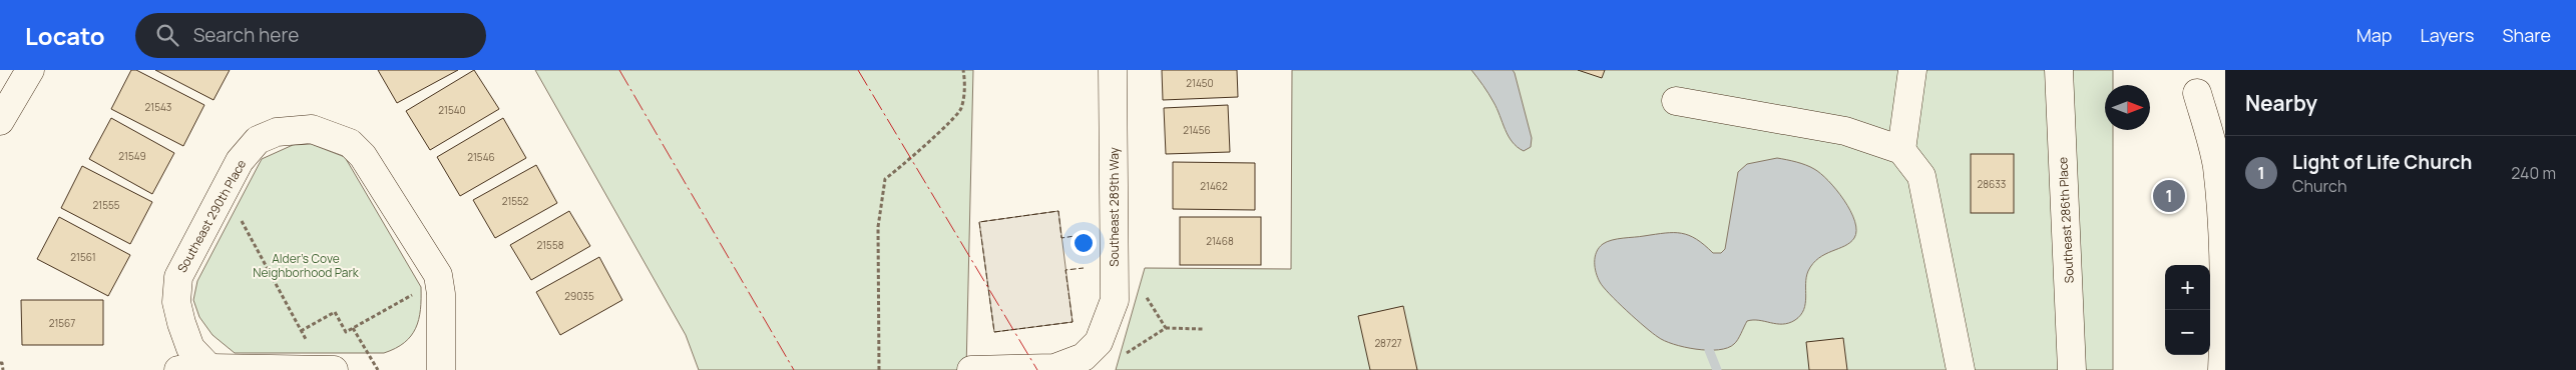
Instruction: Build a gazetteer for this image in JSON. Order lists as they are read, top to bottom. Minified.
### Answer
{"streets":{"street":["Southeast 289th Way","Southeast 290th Place","Southeast 286th Place"]},"parks":["Alder's Cove Neighborhood Park"],"house_numbers":["21450","21543","21540","21456","21549","21546","28633","21462","21552","21555","21468","21558","21561","29035","21567","28727"],"north":"right","page":{"header":"Locato","search":"Search here","nav":["Map","Layers","Share"],"heading":"Nearby","list":[{"mark":"1","name":"Light of Life Church","note":"Church","value":"240 m"}],"pins":"1","map_buttons":["+","−"]}}
